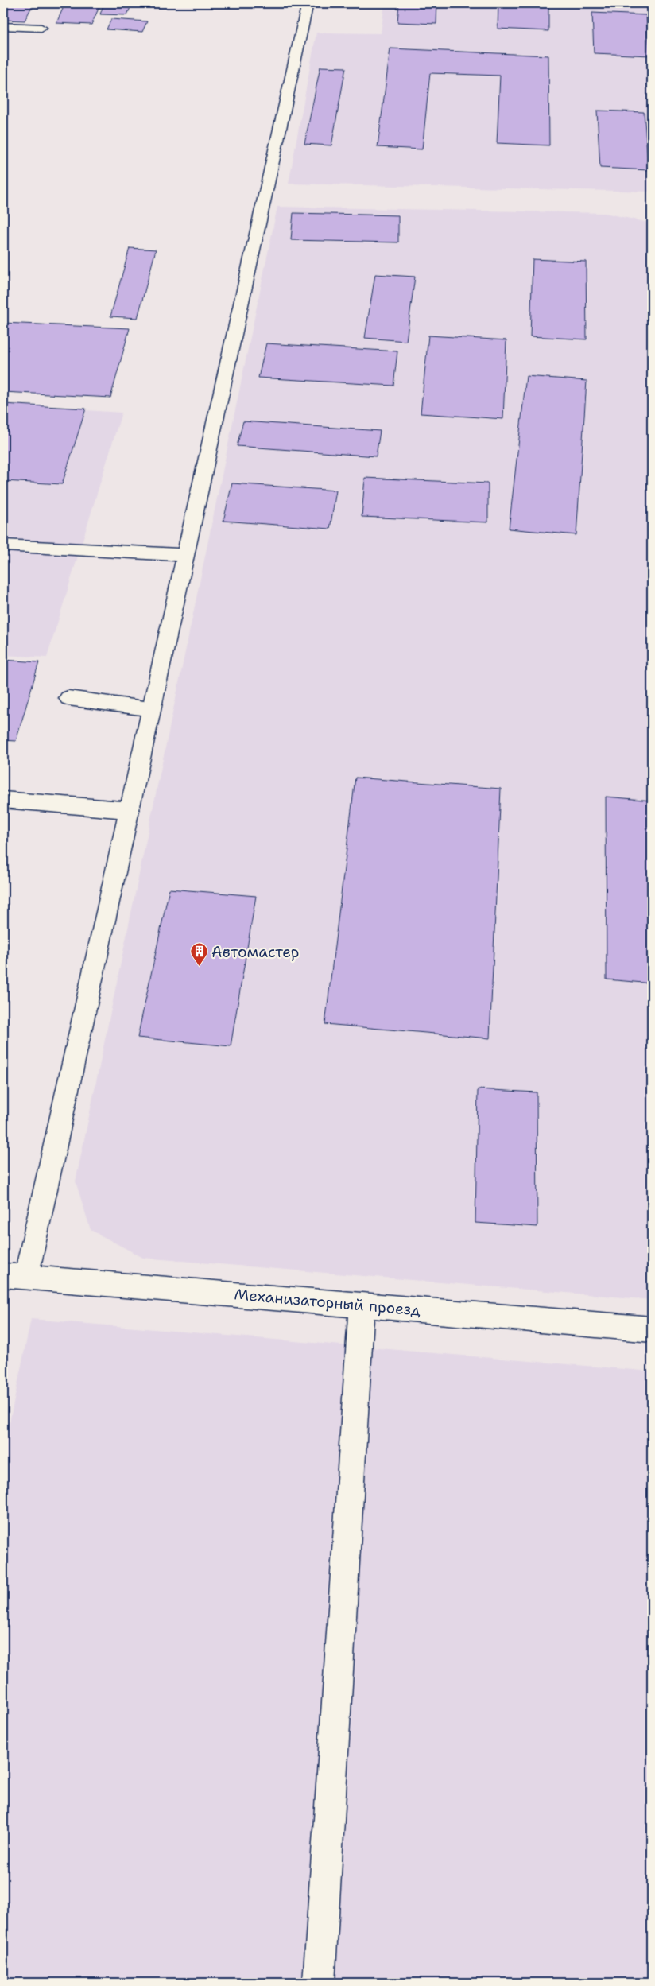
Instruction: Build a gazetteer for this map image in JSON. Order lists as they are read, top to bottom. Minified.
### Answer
{"streets":{"street":["Механизаторный проезд"]},"places":{"building":["Автомастер"]}}
